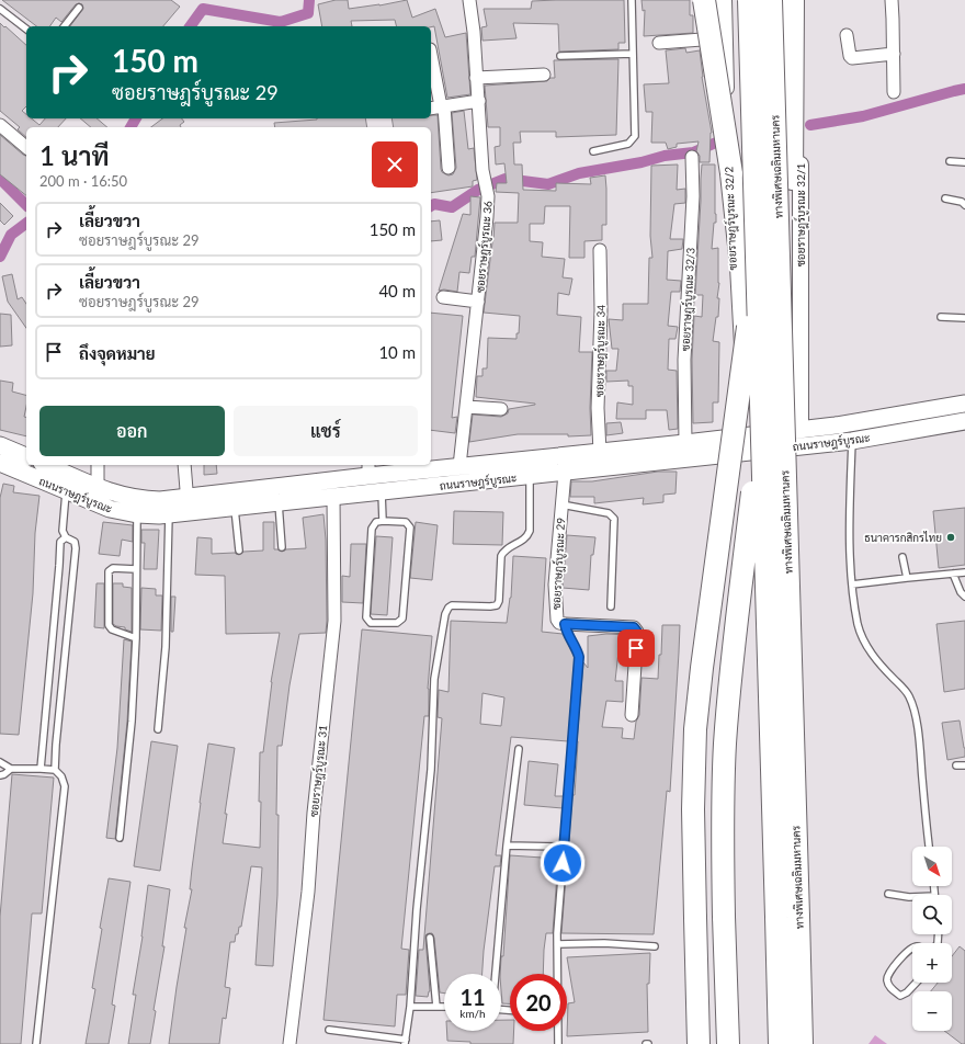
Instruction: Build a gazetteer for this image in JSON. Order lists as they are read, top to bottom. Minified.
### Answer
{"streets":{"highway":["ทางพิเศษเฉลิมมหานคร"],"main road":["ถนนราษฎร์บูรณะ"],"street":["ซอยราษฎร์บูรณะ 32/1","ซอยราษฎร์บูรณะ 32/2","ซอยราษฎร์บูรณะ 36","ซอยราษฎร์บูรณะ 32/3","ซอยราษฎร์บูรณะ 34","ซอยราษฎร์บูรณะ 29","ซอยราษฎร์บูรณะ 31"]},"crossings":[["ซอยราษฎร์บูรณะ 32/1","ถนนราษฎร์บูรณะ"],["ซอยราษฎร์บูรณะ 32/2","ถนนราษฎร์บูรณะ"],["ซอยราษฎร์บูรณะ 36","ถนนราษฎร์บูรณะ"],["ซอยราษฎร์บูรณะ 32/3","ถนนราษฎร์บูรณะ"],["ซอยราษฎร์บูรณะ 34","ถนนราษฎร์บูรณะ"],["ถนนราษฎร์บูรณะ","ซอยราษฎร์บูรณะ 29"],["ถนนราษฎร์บูรณะ","ซอยราษฎร์บูรณะ 31"]],"places":["ธนาคารกสิกรไทย"],"north":"bottom right","page":{"turn":["150 m","ซอยราษฎร์บูรณะ 29"],"heading":["1 นาที","200 m · 16:50"],"list":[{"name":"เลี้ยวขวา","note":"ซอยราษฎร์บูรณะ 29","value":"150 m"},{"name":"เลี้ยวขวา","note":"ซอยราษฎร์บูรณะ 29","value":"40 m"},{"name":"ถึงจุดหมาย","value":"10 m"}],"buttons":["ออก","แชร์"],"map_buttons":["+","−"],"speed":"11 km/h","limit":"20"}}
